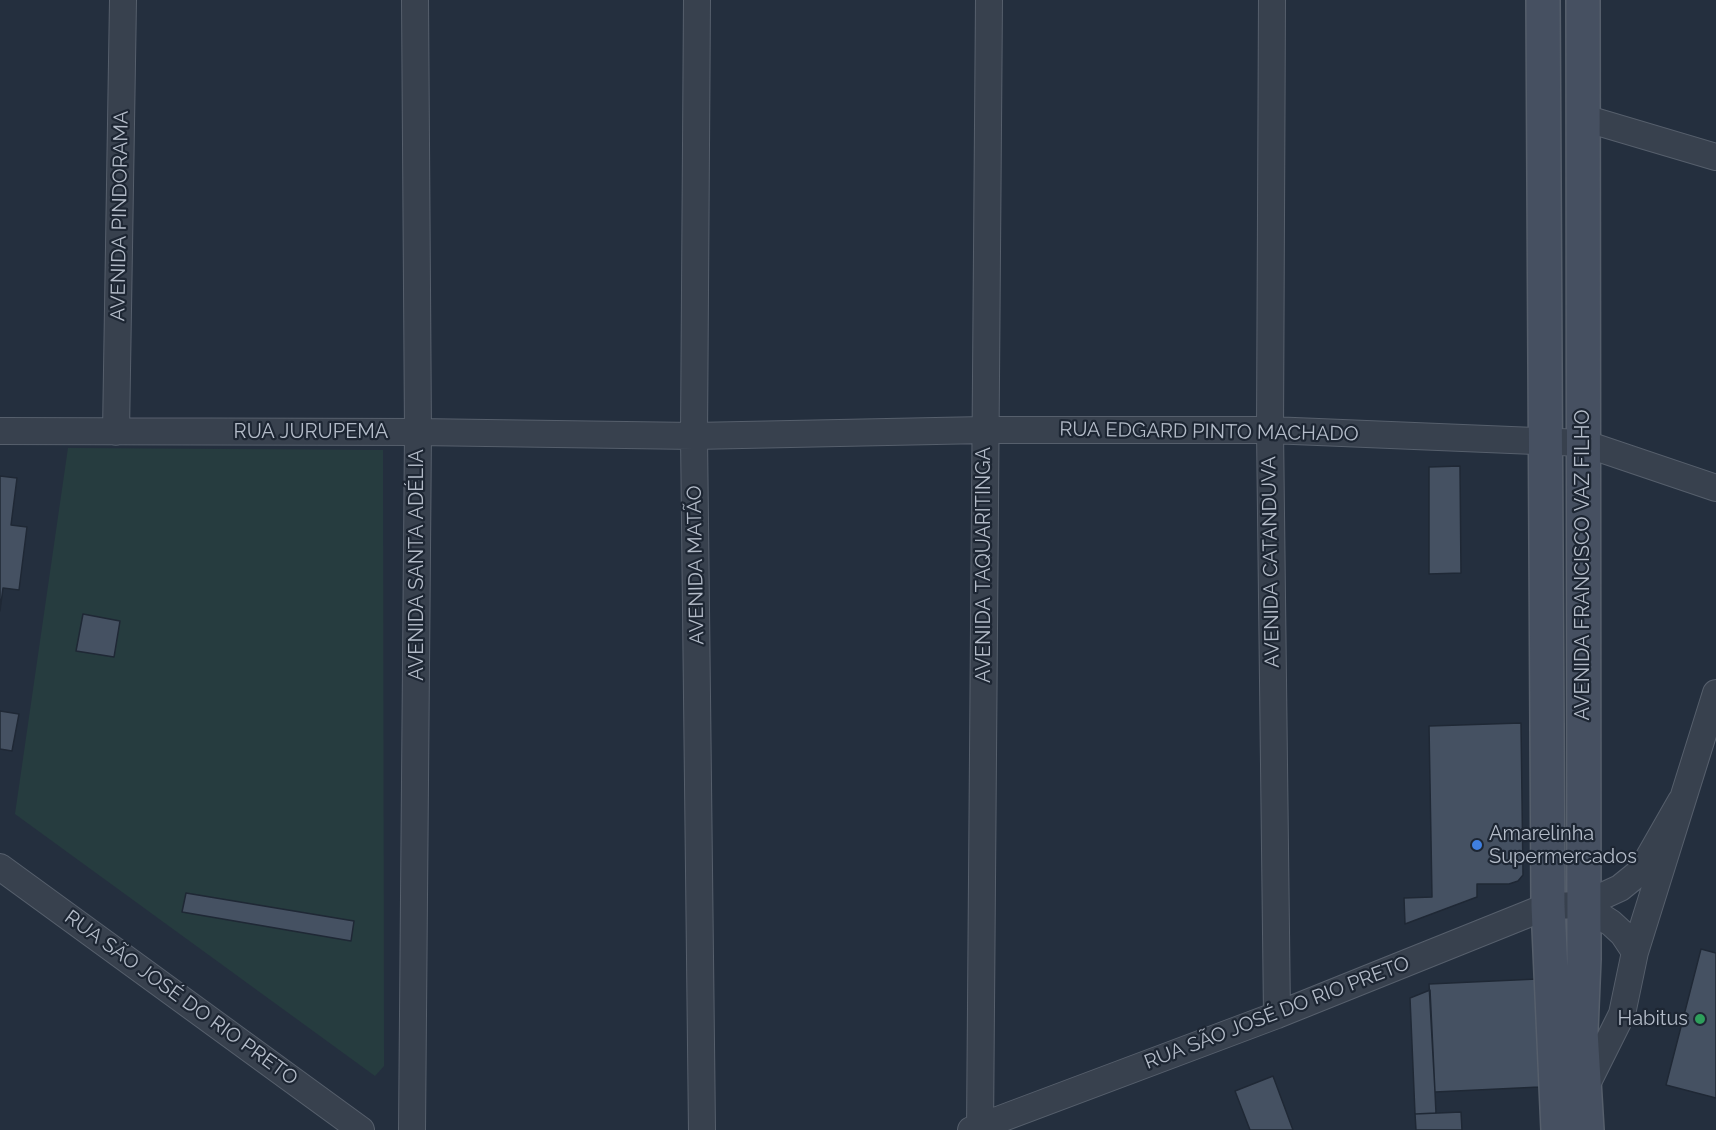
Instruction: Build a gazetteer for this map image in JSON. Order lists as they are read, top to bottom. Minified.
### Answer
{"streets":{"main road":["AVENIDA FRANCISCO VAZ FILHO"],"street":["AVENIDA PINDORAMA","RUA JURUPEMA","RUA EDGARD PINTO MACHADO","AVENIDA CATANDUVA","AVENIDA SANTA ADÉLIA","AVENIDA MATÃO","AVENIDA TAQUARITINGA","RUA SÃO JOSÉ DO RIO PRETO"]},"crossings":[["AVENIDA PINDORAMA","RUA JURUPEMA"],["RUA JURUPEMA","RUA EDGARD PINTO MACHADO"],["RUA JURUPEMA","AVENIDA SANTA ADÉLIA"],["RUA JURUPEMA","AVENIDA MATÃO"],["RUA EDGARD PINTO MACHADO","AVENIDA CATANDUVA"],["RUA EDGARD PINTO MACHADO","AVENIDA MATÃO"],["RUA EDGARD PINTO MACHADO","AVENIDA TAQUARITINGA"],["RUA EDGARD PINTO MACHADO","AVENIDA FRANCISCO VAZ FILHO"],["AVENIDA CATANDUVA","RUA SÃO JOSÉ DO RIO PRETO"],["AVENIDA TAQUARITINGA","RUA SÃO JOSÉ DO RIO PRETO"],["AVENIDA FRANCISCO VAZ FILHO","RUA SÃO JOSÉ DO RIO PRETO"]],"places":["Amarelinha Supermercados","Habitus"]}
